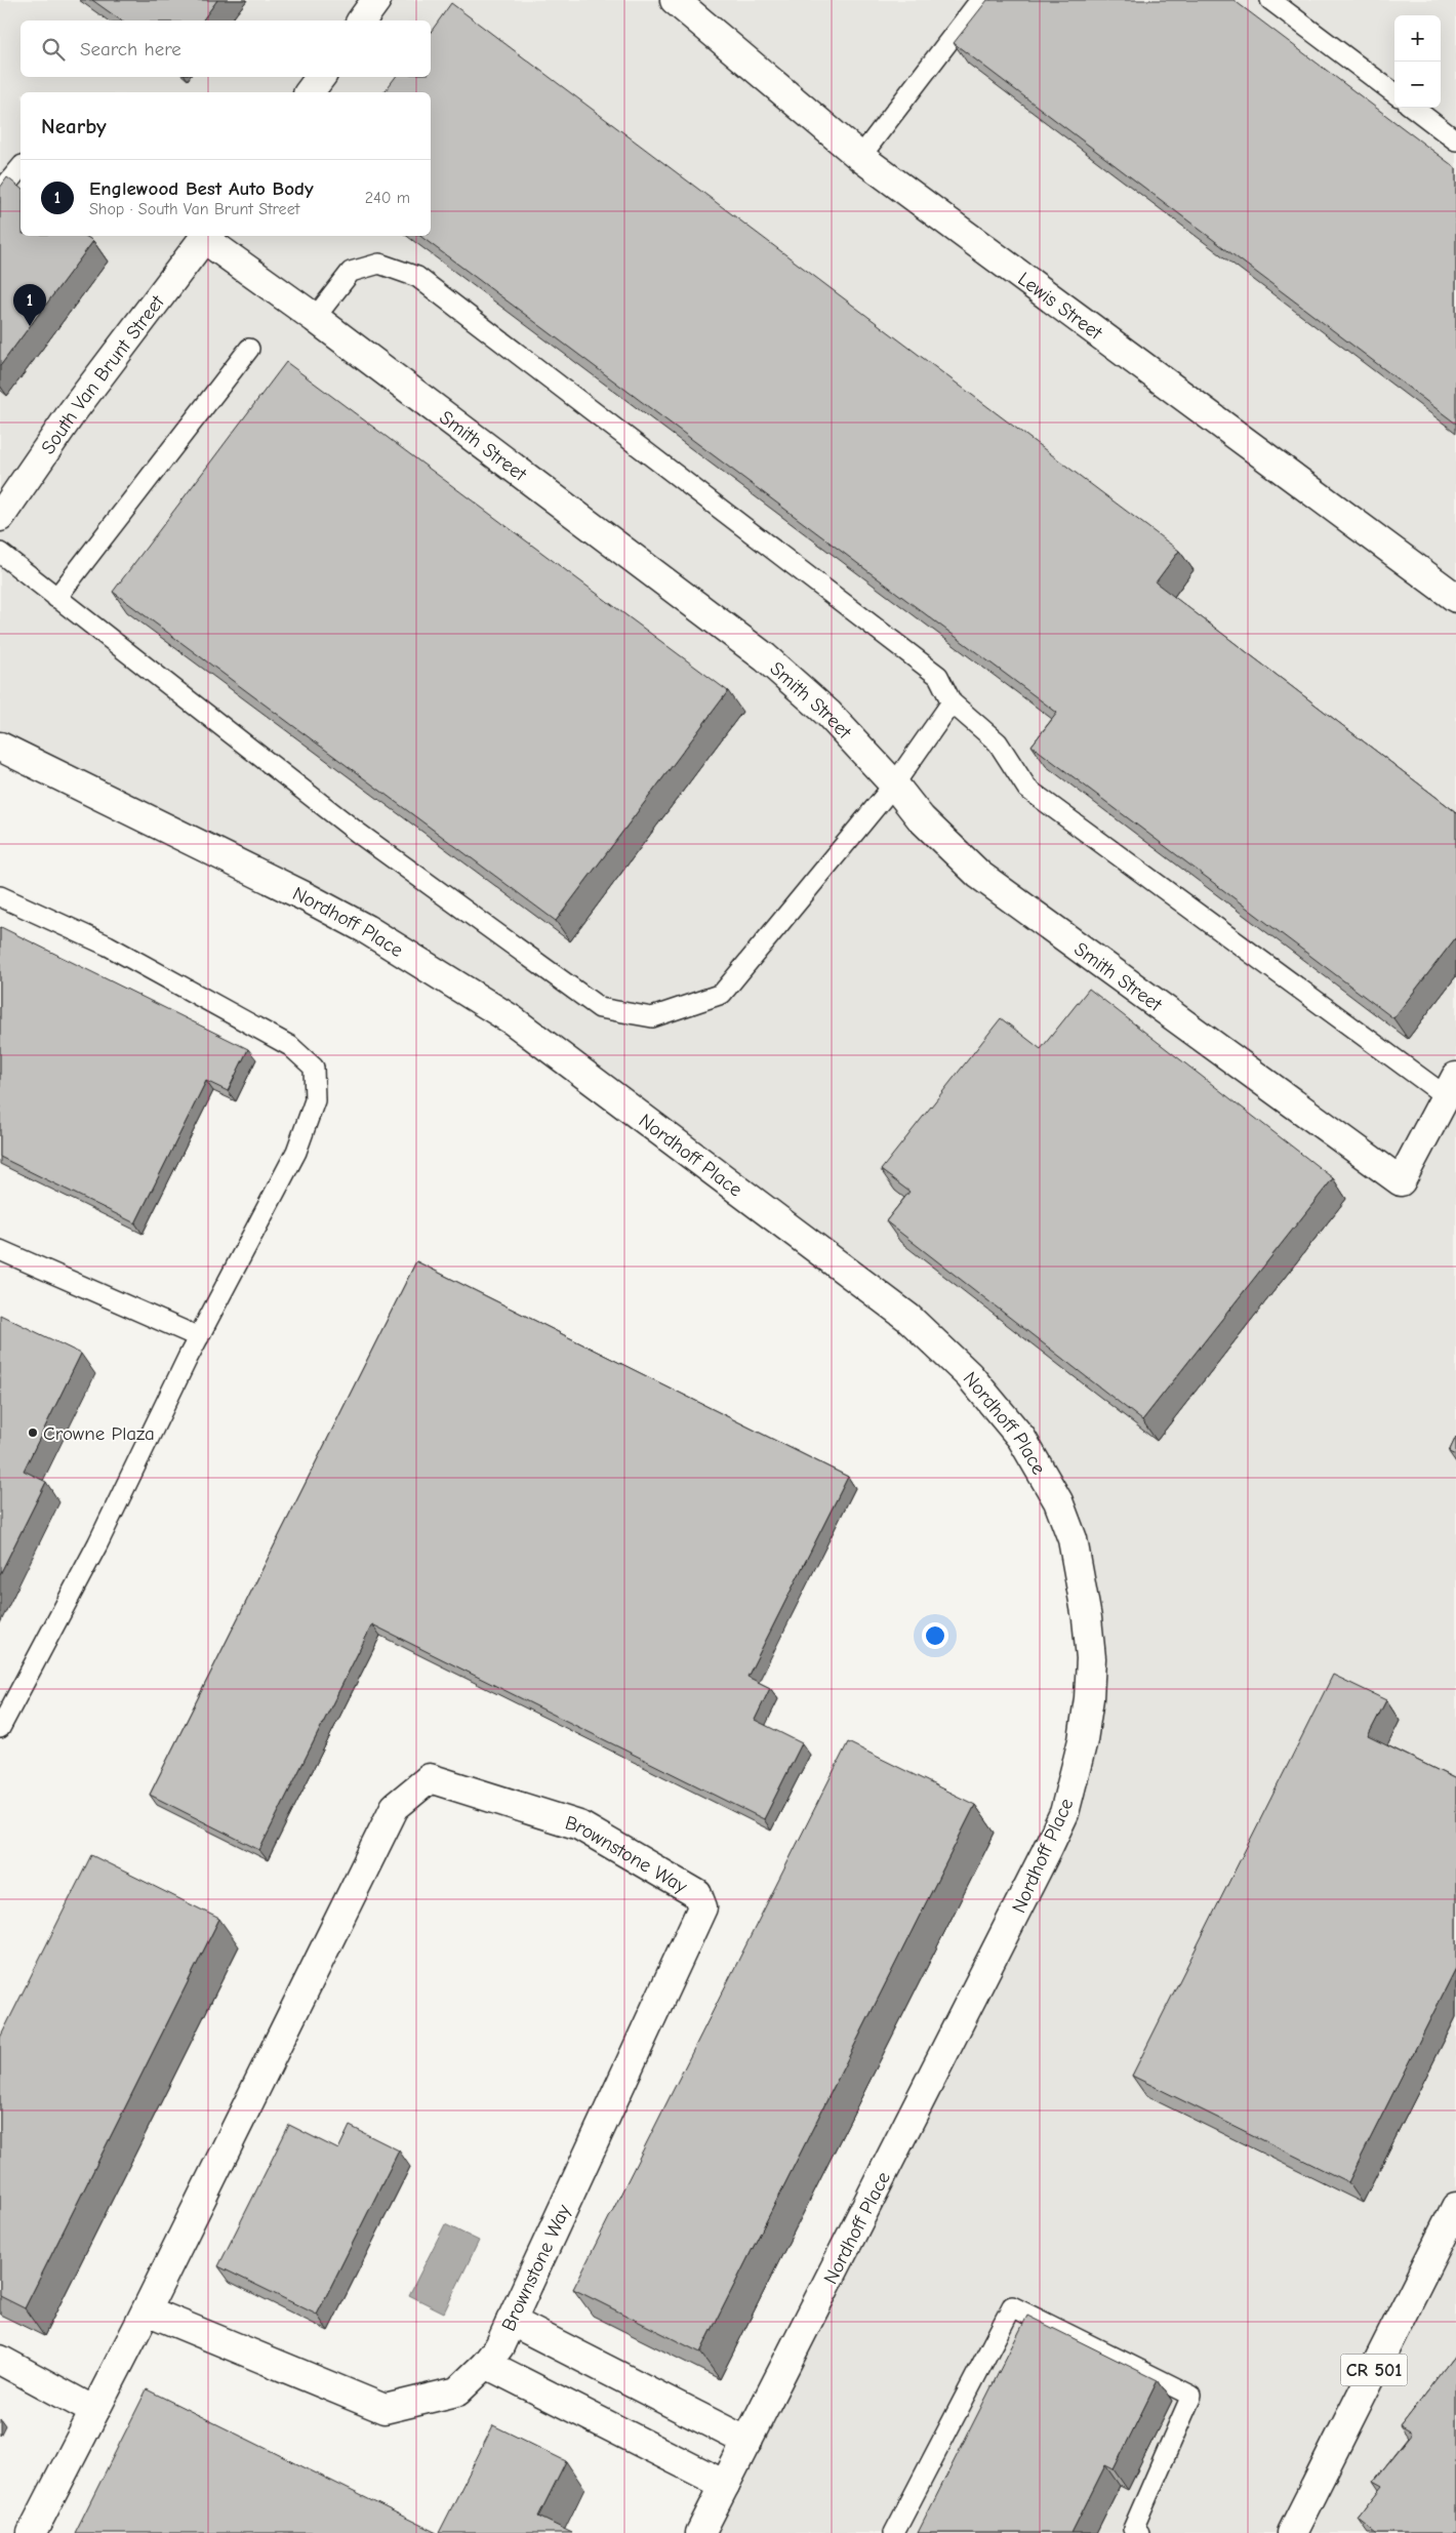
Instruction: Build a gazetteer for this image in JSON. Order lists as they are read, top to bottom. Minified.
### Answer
{"streets":{"street":["Lewis Street","South Van Brunt Street","Smith Street","Nordhoff Place","Brownstone Way","CR 501"]},"places":["Crowne Plaza"],"page":{"map_buttons":["+","−"],"search":"Search here","heading":"Nearby","list":[{"mark":"1","name":"Englewood Best Auto Body","note":"Shop · South Van Brunt Street","value":"240 m"}],"pins":"1"}}
